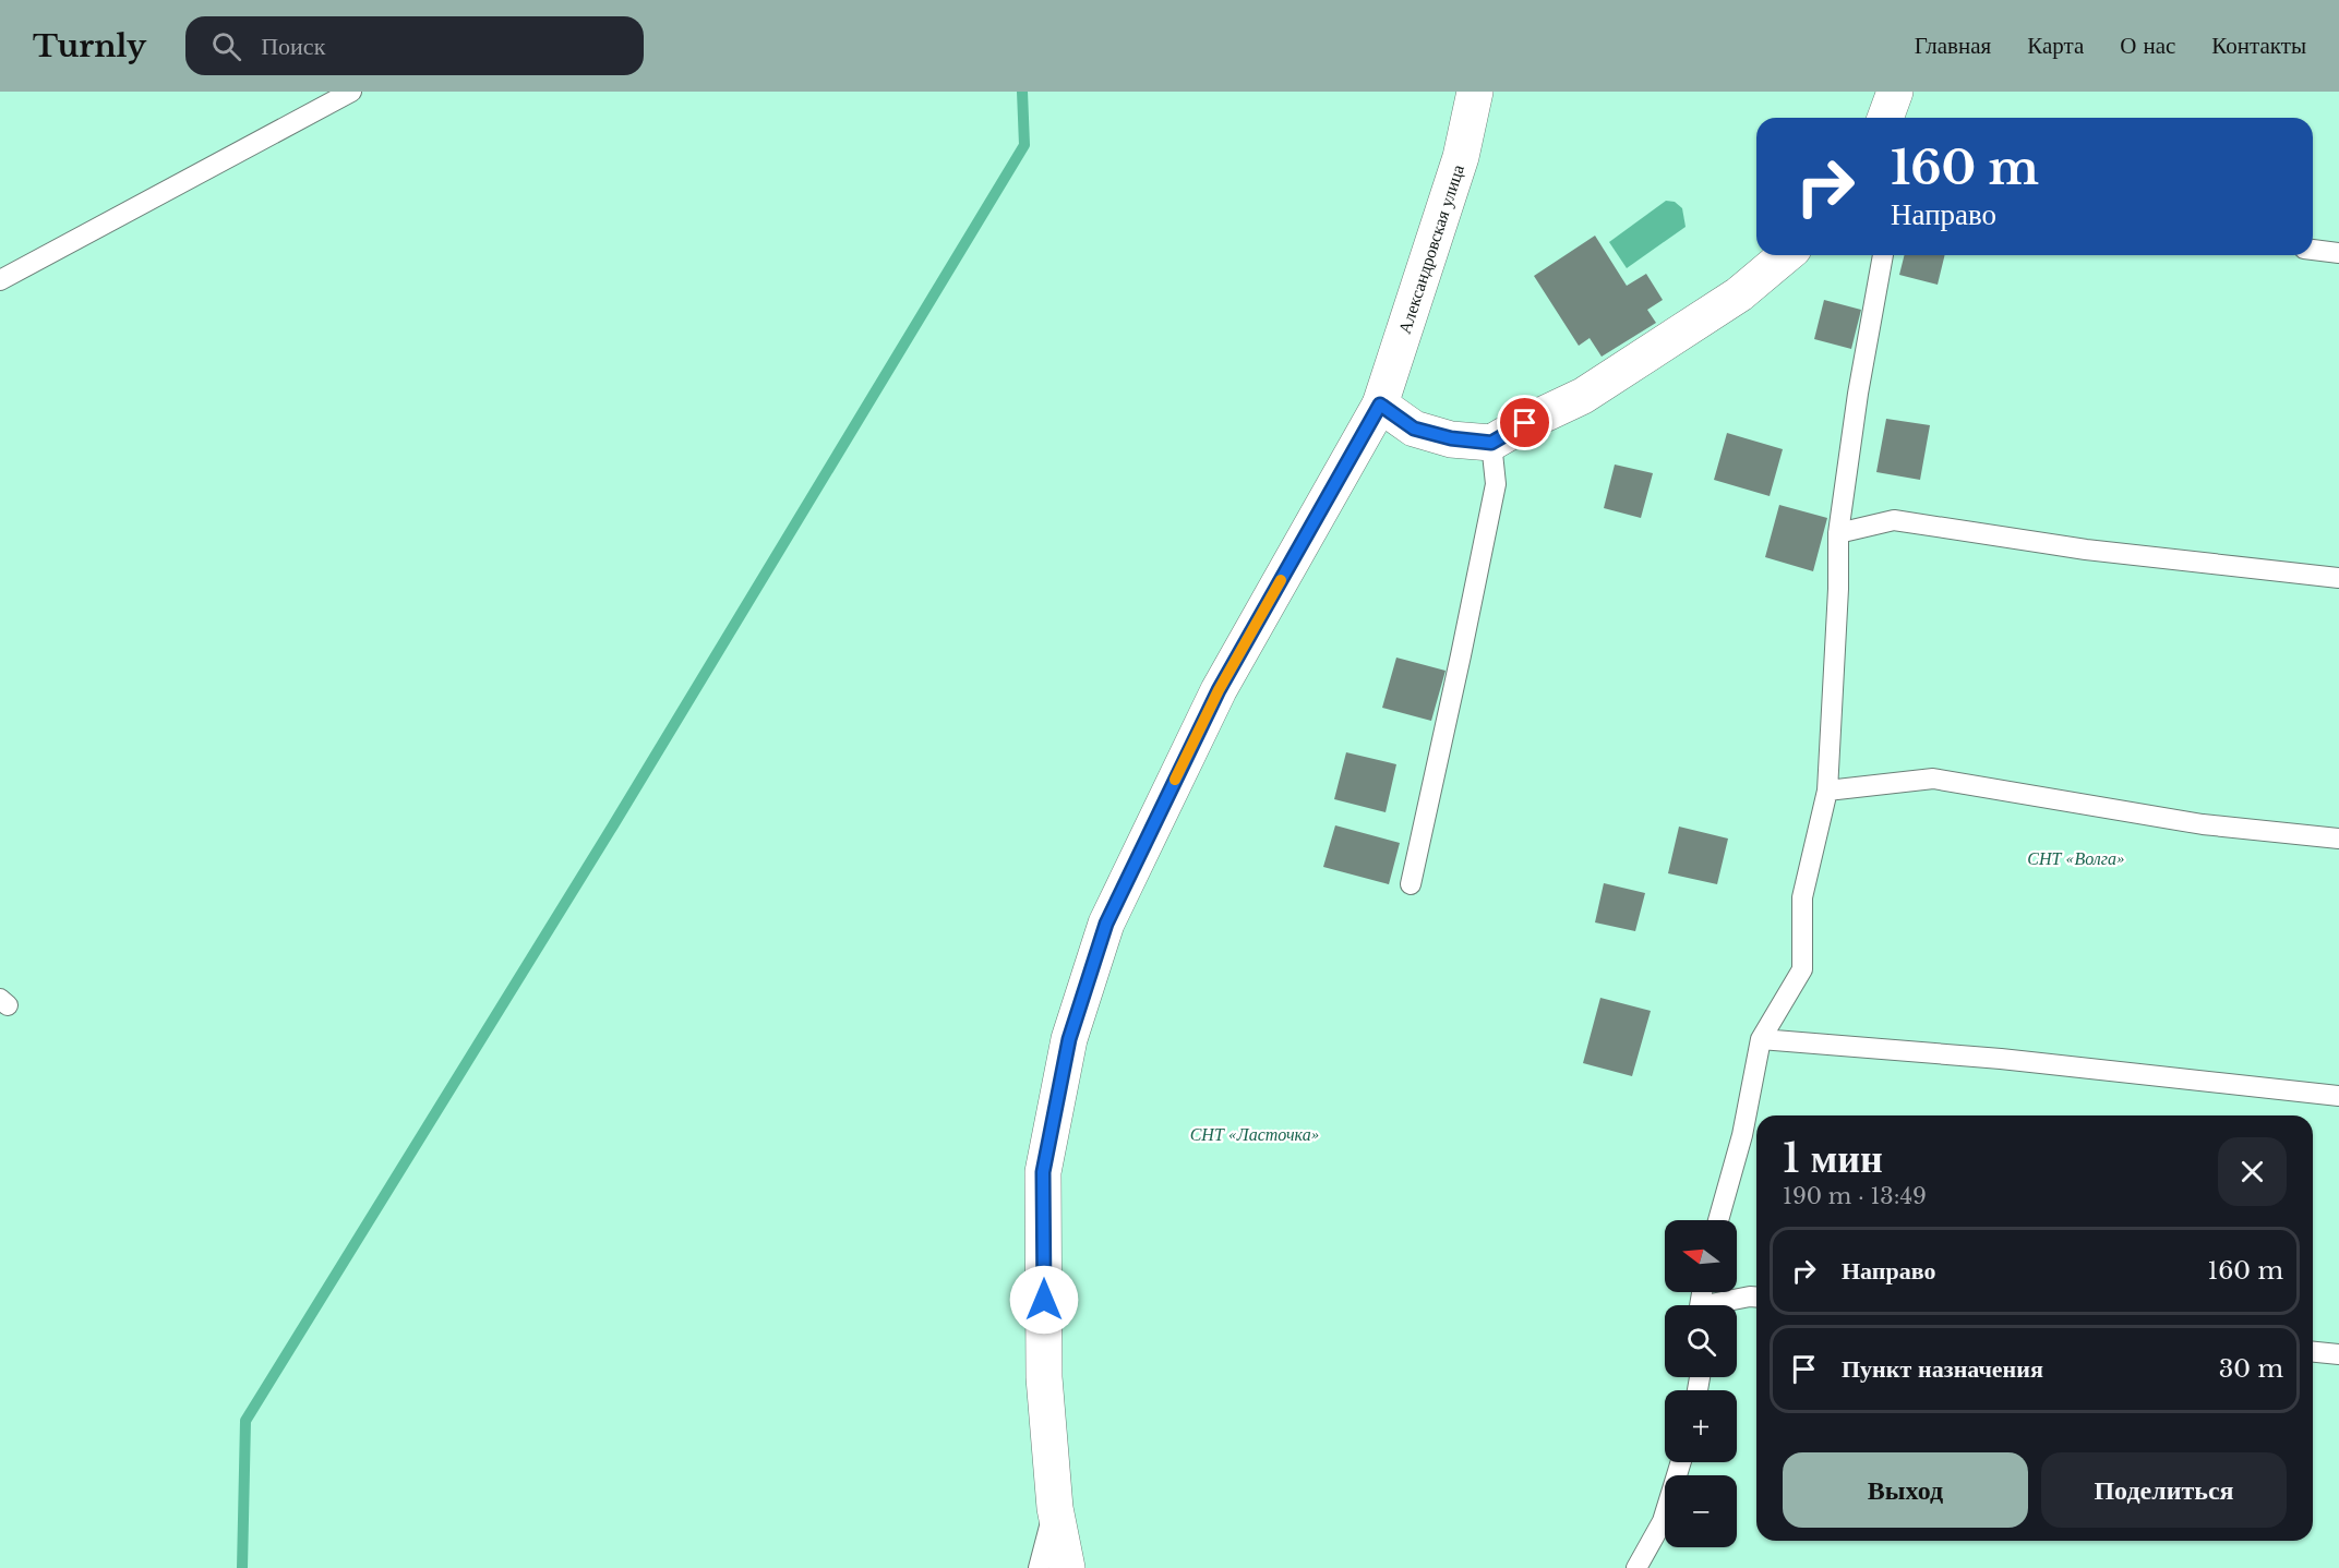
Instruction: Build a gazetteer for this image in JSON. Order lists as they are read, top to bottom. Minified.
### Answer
{"streets":{"street":["Александровская улица"]},"parks":["СНТ «Волга»","СНТ «Ласточка»"],"north":"left","page":{"header":"Turnly","search":"Поиск","nav":["Главная","Карта","О нас","Контакты"],"turn":["160 m","Направо"],"heading":["1 мин","190 m · 13:49"],"map_buttons":["+","−"],"list":[{"name":"Направо","value":"160 m"},{"name":"Пункт назначения","value":"30 m"}],"buttons":["Выход","Поделиться"]}}
